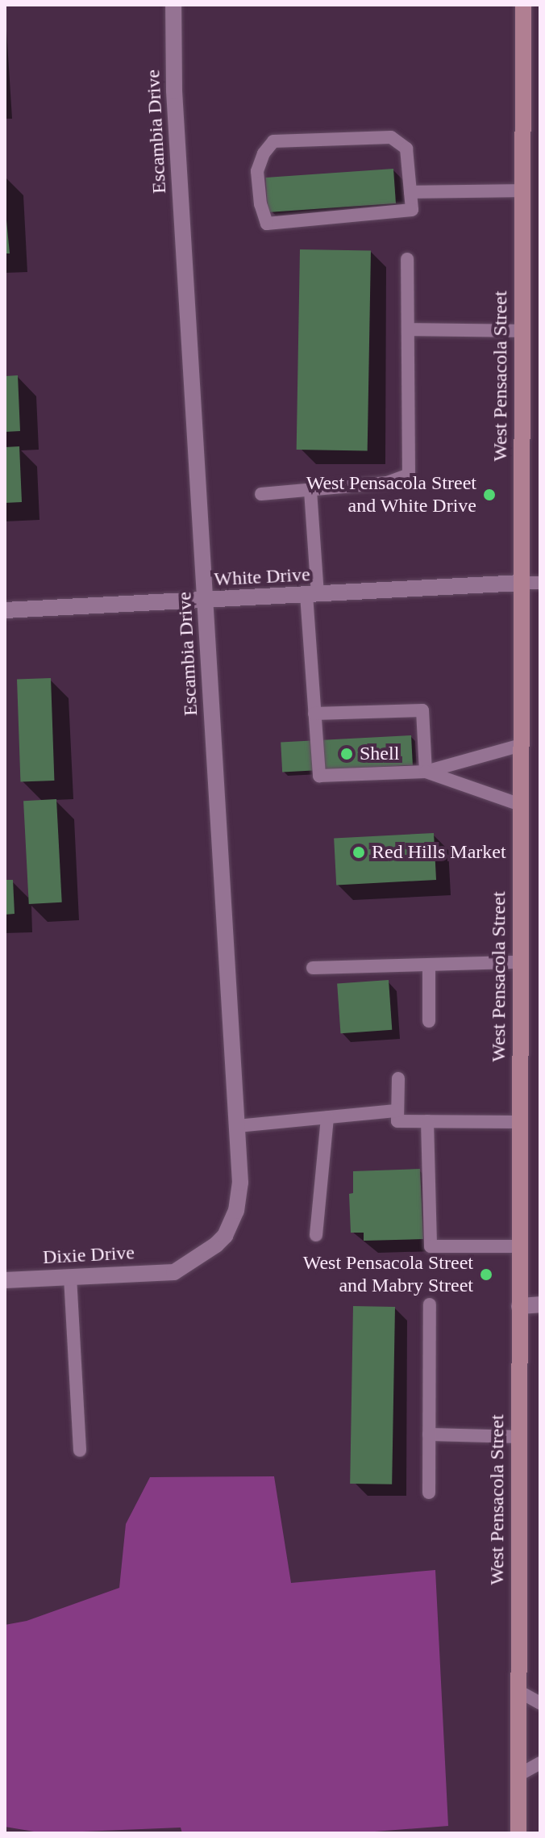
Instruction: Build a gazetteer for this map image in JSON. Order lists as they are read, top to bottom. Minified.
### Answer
{"streets":{"main road":["West Pensacola Street"],"street":["Escambia Drive","White Drive","Dixie Drive"]},"crossings":[["Escambia Drive","White Drive"],["Escambia Drive","Dixie Drive"],["West Pensacola Street","White Drive"]],"places":["West Pensacola Street and White Drive","Shell","Red Hills Market","West Pensacola Street and Mabry Street"]}
